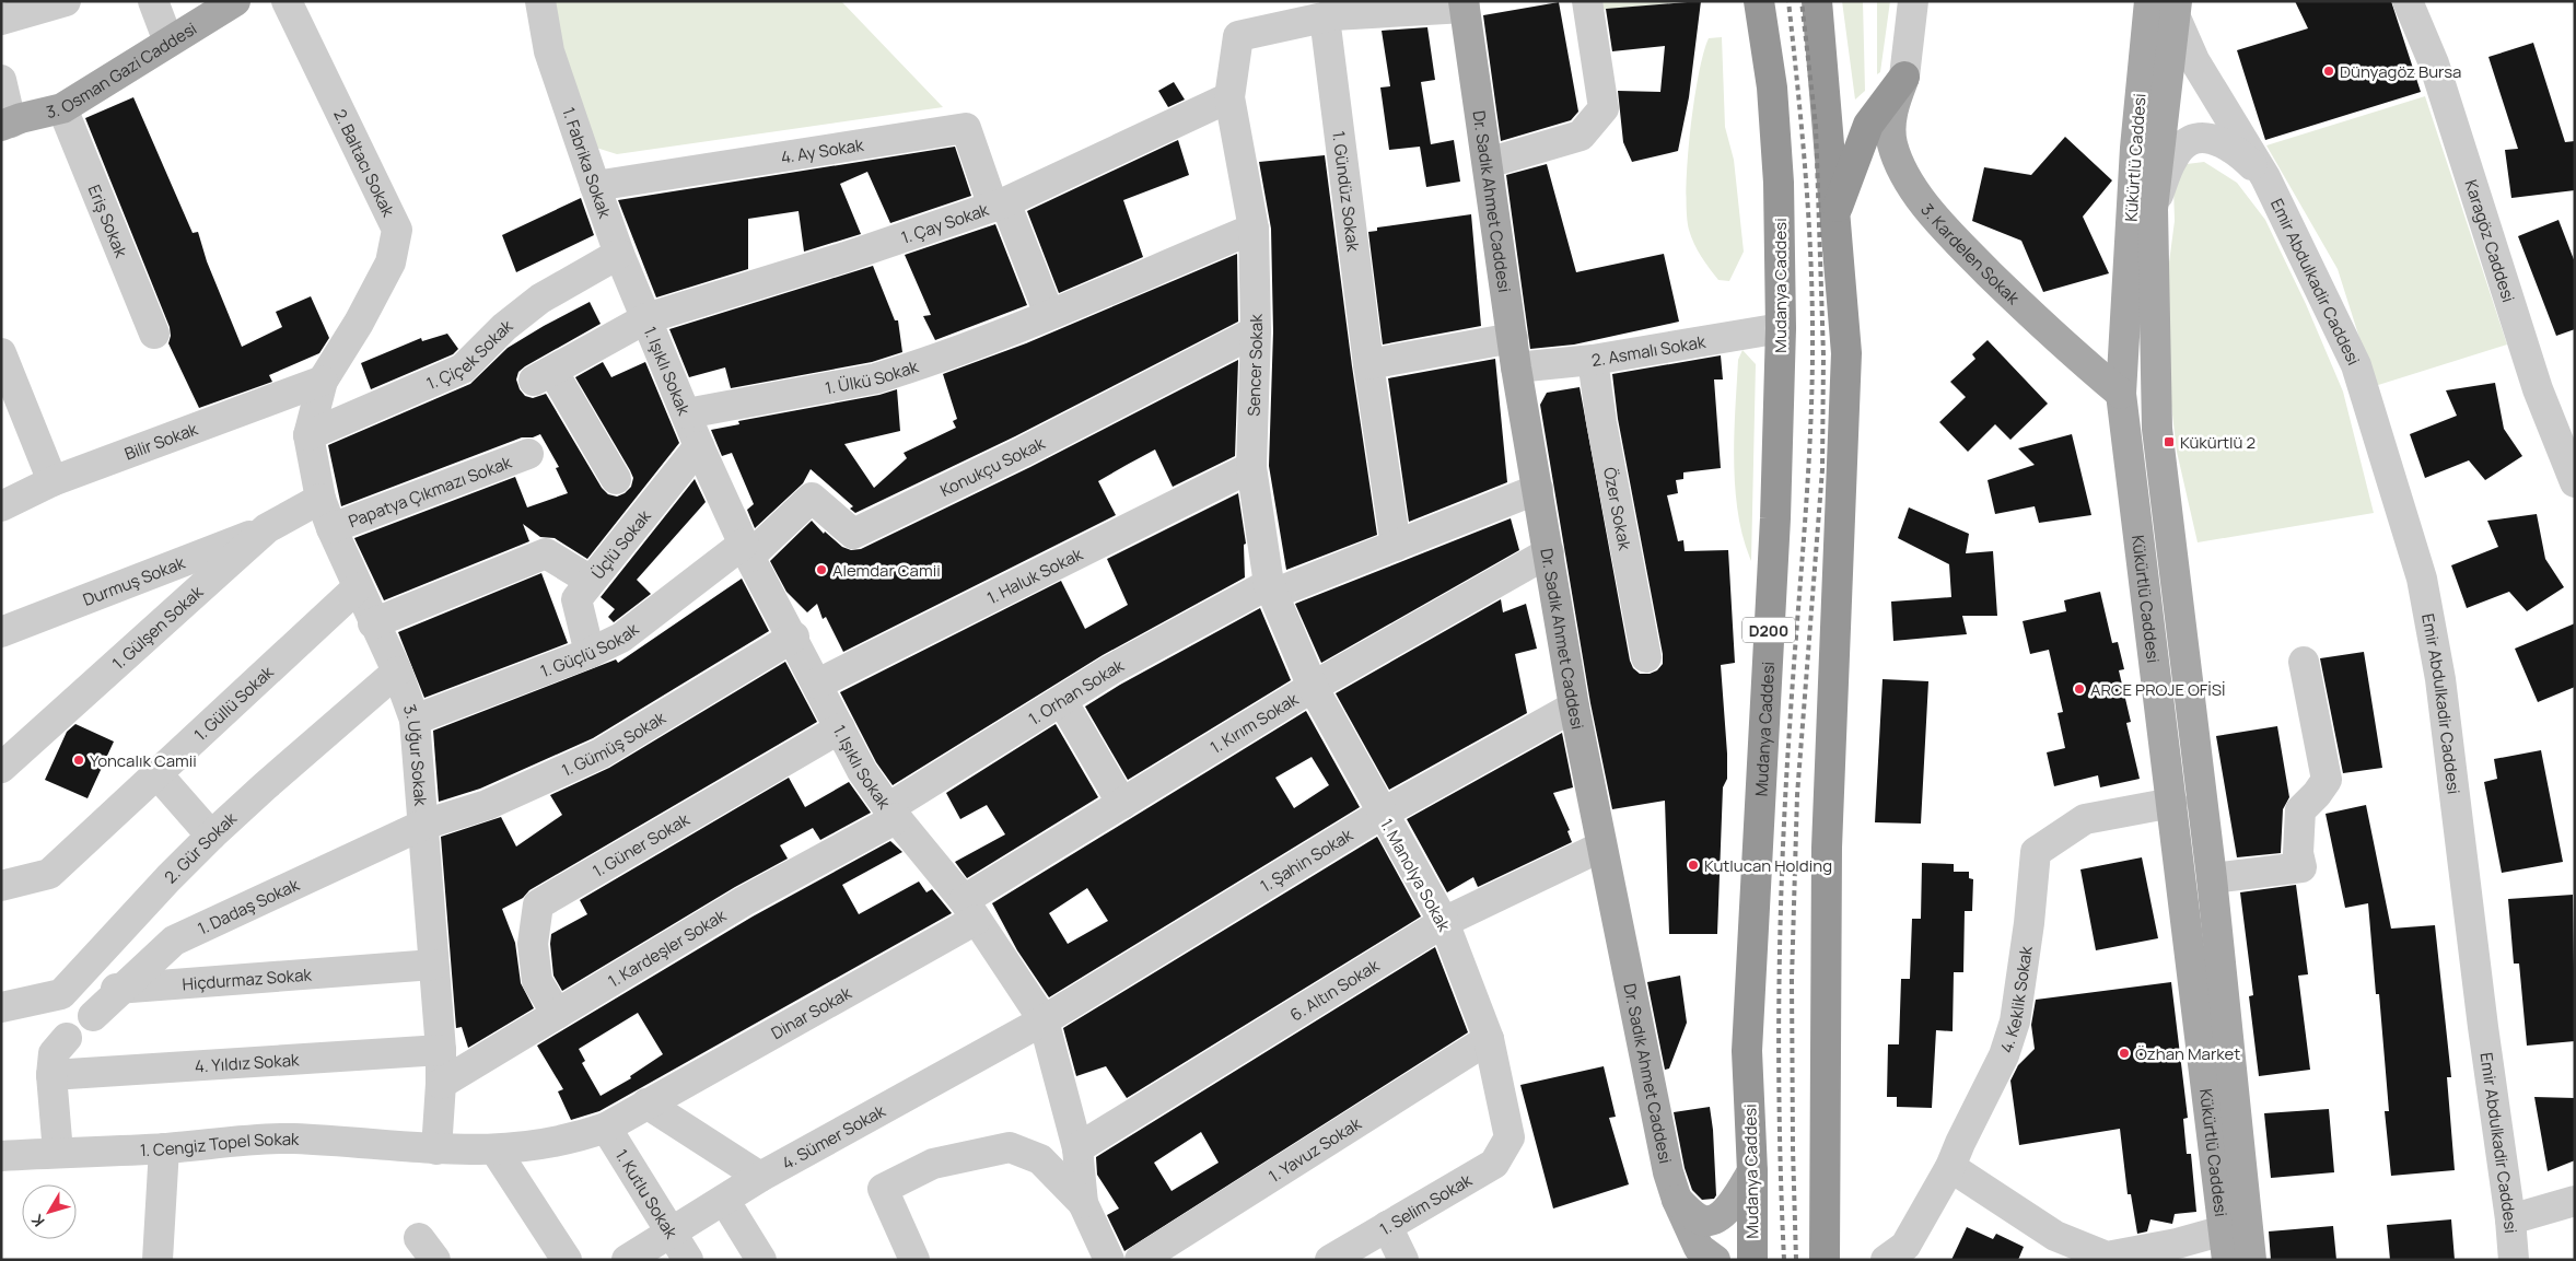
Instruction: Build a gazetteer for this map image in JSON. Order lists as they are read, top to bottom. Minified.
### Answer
{"streets":{"highway":["Mudanya Caddesi","D200"],"main road":["3. Osman Gazi Caddesi","Kükürtlü Caddesi","Dr. Sadık Ahmet Caddesi","3. Kardelen Sokak"],"street":["4. Ay Sokak","1. Fabrika Sokak","2. Baltacı Sokak","1. Gündüz Sokak","Eriş Sokak","1. Çay Sokak","Karagöz Caddesi","Emir Abdulkadir Caddesi","2. Asmalı Sokak","1. Çiçek Sokak","Sencer Sokak","1. Işıklı Sokak","1. Ülkü Sokak","Bilir Sokak","Konukçu Sokak","Papatya Çıkmazı Sokak","Özer Sokak","Üçlü Sokak","1. Haluk Sokak","Durmuş Sokak","1. Gülşen Sokak","1. Güçlü Sokak","1. Orhan Sokak","1. Güllü Sokak","1. Kırım Sokak","1. Gümüş Sokak","3. Uğur Sokak","1. Güner Sokak","2. Gür Sokak","1. Şahin Sokak","1. Manolya Sokak","1. Dadaş Sokak","1. Kardeşler Sokak","Hiçdurmaz Sokak","6. Altın Sokak","4. Keklik Sokak","Dinar Sokak","4. Yıldız Sokak","4. Sümer Sokak","1. Cengiz Topel Sokak","1. Yavuz Sokak","1. Kutlu Sokak","1. Selim Sokak"]},"crossings":[["3. Osman Gazi Caddesi","Eriş Sokak"],["4. Ay Sokak","1. Fabrika Sokak"],["4. Ay Sokak","1. Çay Sokak"],["Kükürtlü Caddesi","3. Kardelen Sokak"],["Kükürtlü Caddesi","Emir Abdulkadir Caddesi"],["Kükürtlü Caddesi","4. Keklik Sokak"],["1. Fabrika Sokak","1. Çay Sokak"],["1. Fabrika Sokak","1. Çiçek Sokak"],["1. Fabrika Sokak","1. Işıklı Sokak"],["2. Baltacı Sokak","Bilir Sokak"],["2. Baltacı Sokak","3. Uğur Sokak"],["1. Gündüz Sokak","Sencer Sokak"],["1. Gündüz Sokak","1. Orhan Sokak"],["Dr. Sadık Ahmet Caddesi","2. Asmalı Sokak"],["Dr. Sadık Ahmet Caddesi","1. Orhan Sokak"],["Dr. Sadık Ahmet Caddesi","1. Kırım Sokak"],["Dr. Sadık Ahmet Caddesi","1. Şahin Sokak"],["Dr. Sadık Ahmet Caddesi","6. Altın Sokak"],["1. Çay Sokak","Sencer Sokak"],["1. Çay Sokak","1. Işıklı Sokak"],["Mudanya Caddesi","2. Asmalı Sokak"],["2. Asmalı Sokak","Özer Sokak"],["1. Çiçek Sokak","3. Uğur Sokak"],["Sencer Sokak","1. Ülkü Sokak"],["Sencer Sokak","Konukçu Sokak"],["Sencer Sokak","1. Haluk Sokak"],["Sencer Sokak","1. Orhan Sokak"],["Sencer Sokak","1. Kırım Sokak"],["Sencer Sokak","1. Manolya Sokak"],["1. Işıklı Sokak","1. Ülkü Sokak"],["1. Işıklı Sokak","Konukçu Sokak"],["1. Işıklı Sokak","Üçlü Sokak"],["1. Işıklı Sokak","1. Haluk Sokak"],["1. Işıklı Sokak","1. Güçlü Sokak"],["1. Işıklı Sokak","1. Orhan Sokak"],["1. Işıklı Sokak","1. Kırım Sokak"],["1. Işıklı Sokak","1. Gümüş Sokak"],["1. Işıklı Sokak","1. Güner Sokak"],["1. Işıklı Sokak","1. Şahin Sokak"],["1. Işıklı Sokak","1. Kardeşler Sokak"],["1. Işıklı Sokak","6. Altın Sokak"],["1. Işıklı Sokak","Dinar Sokak"],["1. Işıklı Sokak","4. Sümer Sokak"],["Bilir Sokak","3. Uğur Sokak"],["Konukçu Sokak","1. Güçlü Sokak"],["Papatya Çıkmazı Sokak","3. Uğur Sokak"],["Üçlü Sokak","1. Güçlü Sokak"],["Durmuş Sokak","1. Gülşen Sokak"],["1. Gülşen Sokak","3. Uğur Sokak"],["1. Güçlü Sokak","3. Uğur Sokak"],["1. Orhan Sokak","1. Kardeşler Sokak"],["1. Güllü Sokak","3. Uğur Sokak"],["1. Kırım Sokak","1. Manolya Sokak"],["1. Kırım Sokak","Dinar Sokak"],["1. Gümüş Sokak","3. Uğur Sokak"],["1. Gümüş Sokak","1. Dadaş Sokak"],["3. Uğur Sokak","2. Gür Sokak"],["3. Uğur Sokak","1. Dadaş Sokak"],["3. Uğur Sokak","1. Kardeşler Sokak"],["3. Uğur Sokak","Hiçdurmaz Sokak"],["3. Uğur Sokak","Dinar Sokak"],["3. Uğur Sokak","4. Yıldız Sokak"],["3. Uğur Sokak","1. Cengiz Topel Sokak"],["1. Güner Sokak","1. Kardeşler Sokak"],["2. Gür Sokak","Hiçdurmaz Sokak"],["1. Şahin Sokak","1. Manolya Sokak"],["1. Şahin Sokak","4. Sümer Sokak"],["1. Manolya Sokak","6. Altın Sokak"],["1. Manolya Sokak","1. Yavuz Sokak"],["1. Manolya Sokak","1. Selim Sokak"],["1. Dadaş Sokak","Hiçdurmaz Sokak"],["Dinar Sokak","1. Cengiz Topel Sokak"],["Dinar Sokak","1. Kutlu Sokak"],["4. Sümer Sokak","1. Kutlu Sokak"]],"places":{"other":["Dünyagöz Bursa","Alemdar Camii","ARCE PROJE OFİSİ","Yoncalık Camii","Kutlucan Holding","Özhan Market"],"transit":["Kükürtlü 2"]},"north":"bottom left"}
